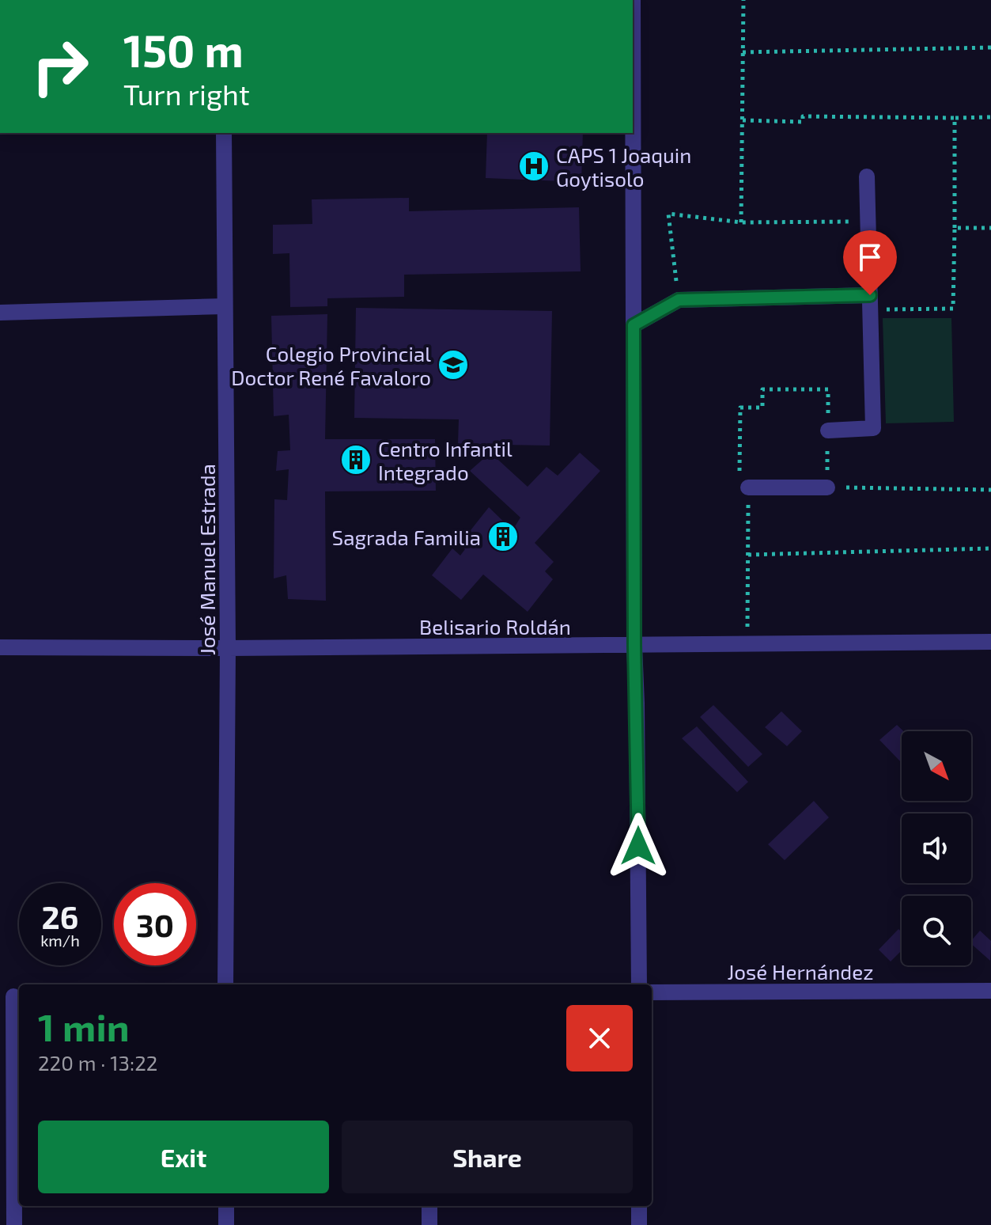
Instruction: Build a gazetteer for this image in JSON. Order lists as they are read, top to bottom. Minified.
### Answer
{"streets":{"street":["José Manuel Estrada","Belisario Roldán","José Hernández"]},"crossings":[["José Manuel Estrada","Belisario Roldán"]],"places":{"hospital":["CAPS 1 Joaquin Goytisolo"],"school or university":["Colegio Provincial Doctor René Favaloro"],"building":["Centro Infantil Integrado","Sagrada Familia"]},"north":"bottom right","page":{"turn":["150 m","Turn right"],"speed":"26 km/h","limit":"30","heading":["1 min","220 m · 13:22"],"buttons":["Exit","Share"]}}
